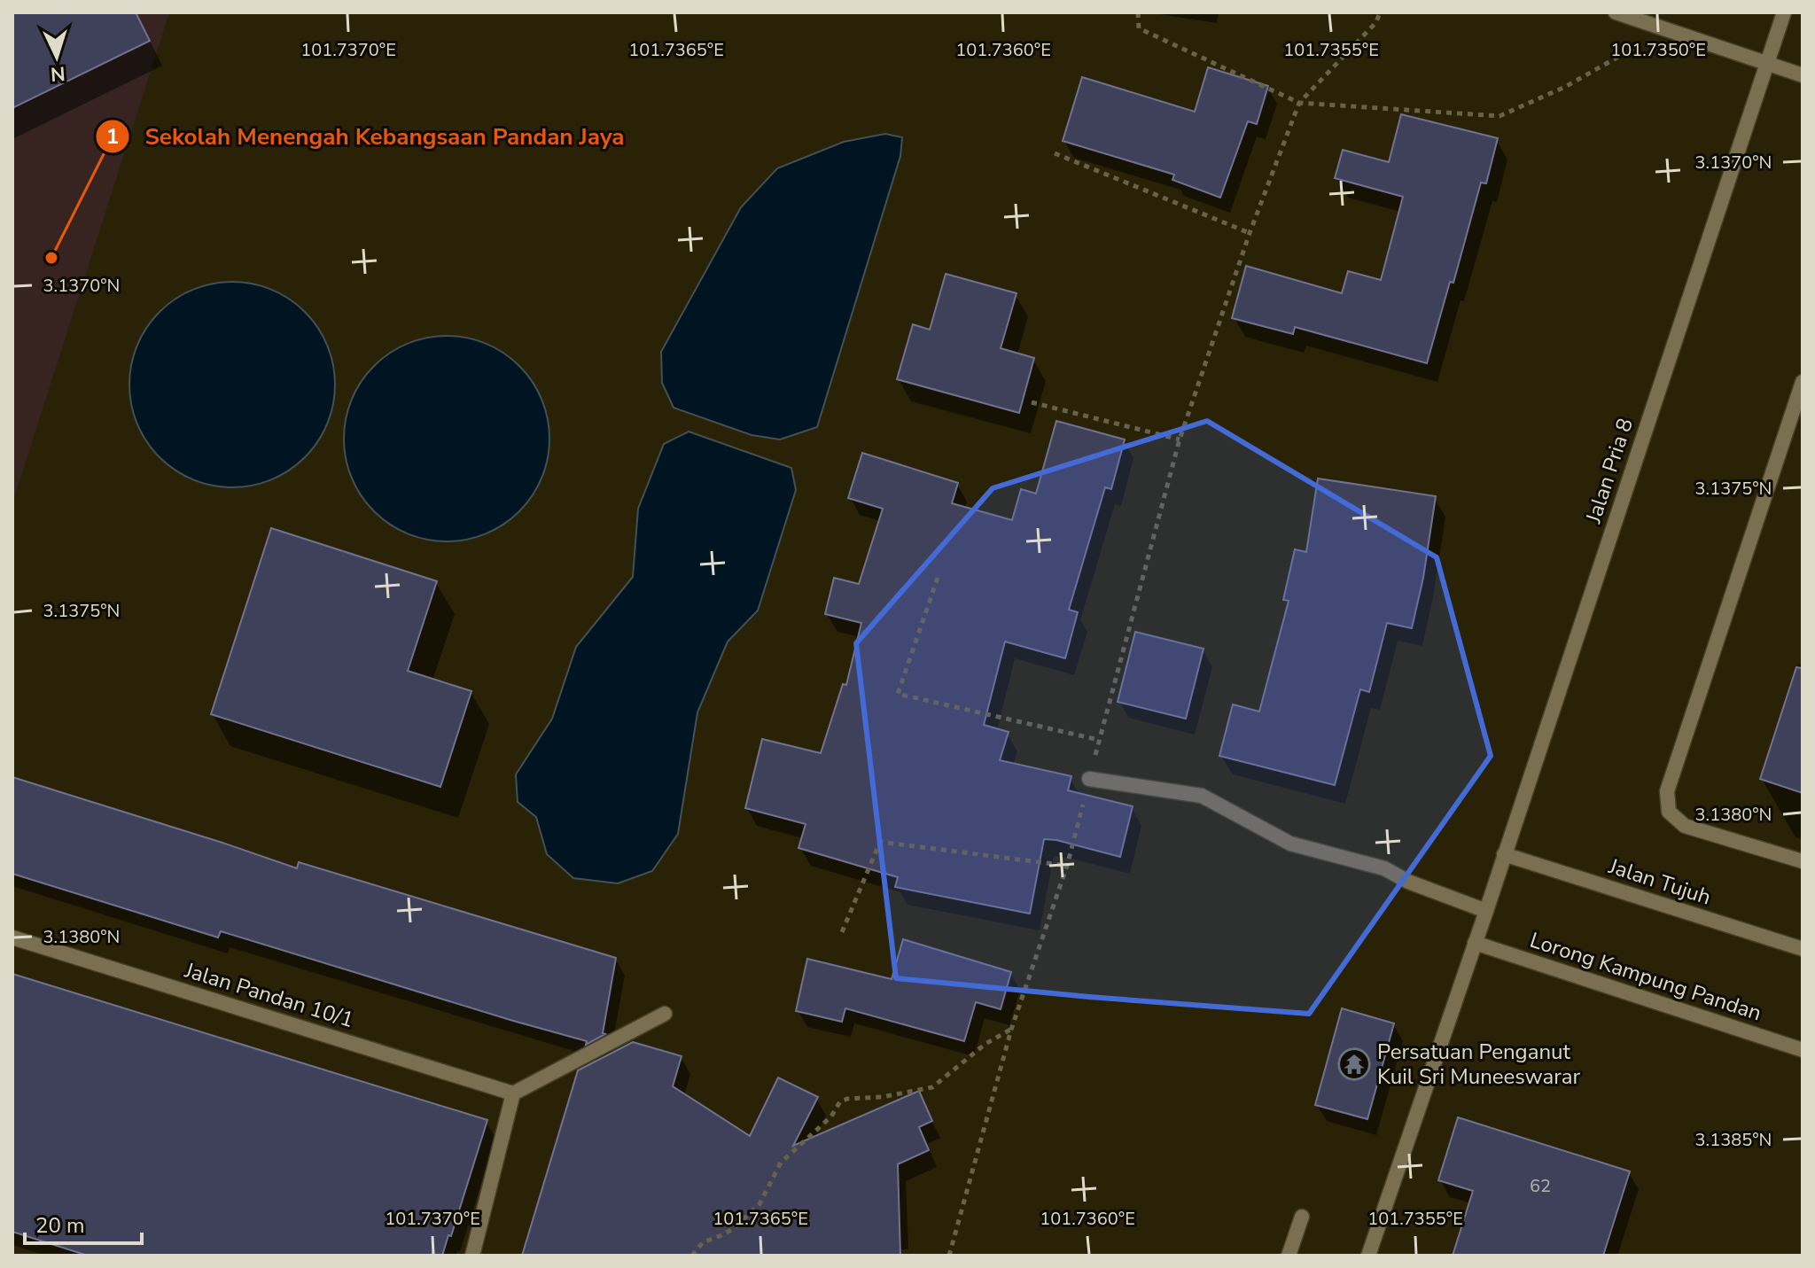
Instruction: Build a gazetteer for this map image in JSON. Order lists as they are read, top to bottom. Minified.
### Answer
{"streets":{"street":["Jalan Pria 8","Jalan Tujuh","Lorong Kampung Pandan","Jalan Pandan 10/1"]},"crossings":[["Jalan Pria 8","Jalan Tujuh"],["Jalan Pria 8","Lorong Kampung Pandan"]],"places":{"other":["Sekolah Menengah Kebangsaan Pandan Jaya"],"temple":["Persatuan Penganut Kuil Sri Muneeswarar"]},"house_numbers":["62"],"scale_bar":"20 m","north":"bottom","coordinates":["101.7370°E","101.7365°E","101.7360°E","101.7355°E","101.7350°E","3.1370°N","3.1375°N","3.1380°N","3.1385°N"]}
